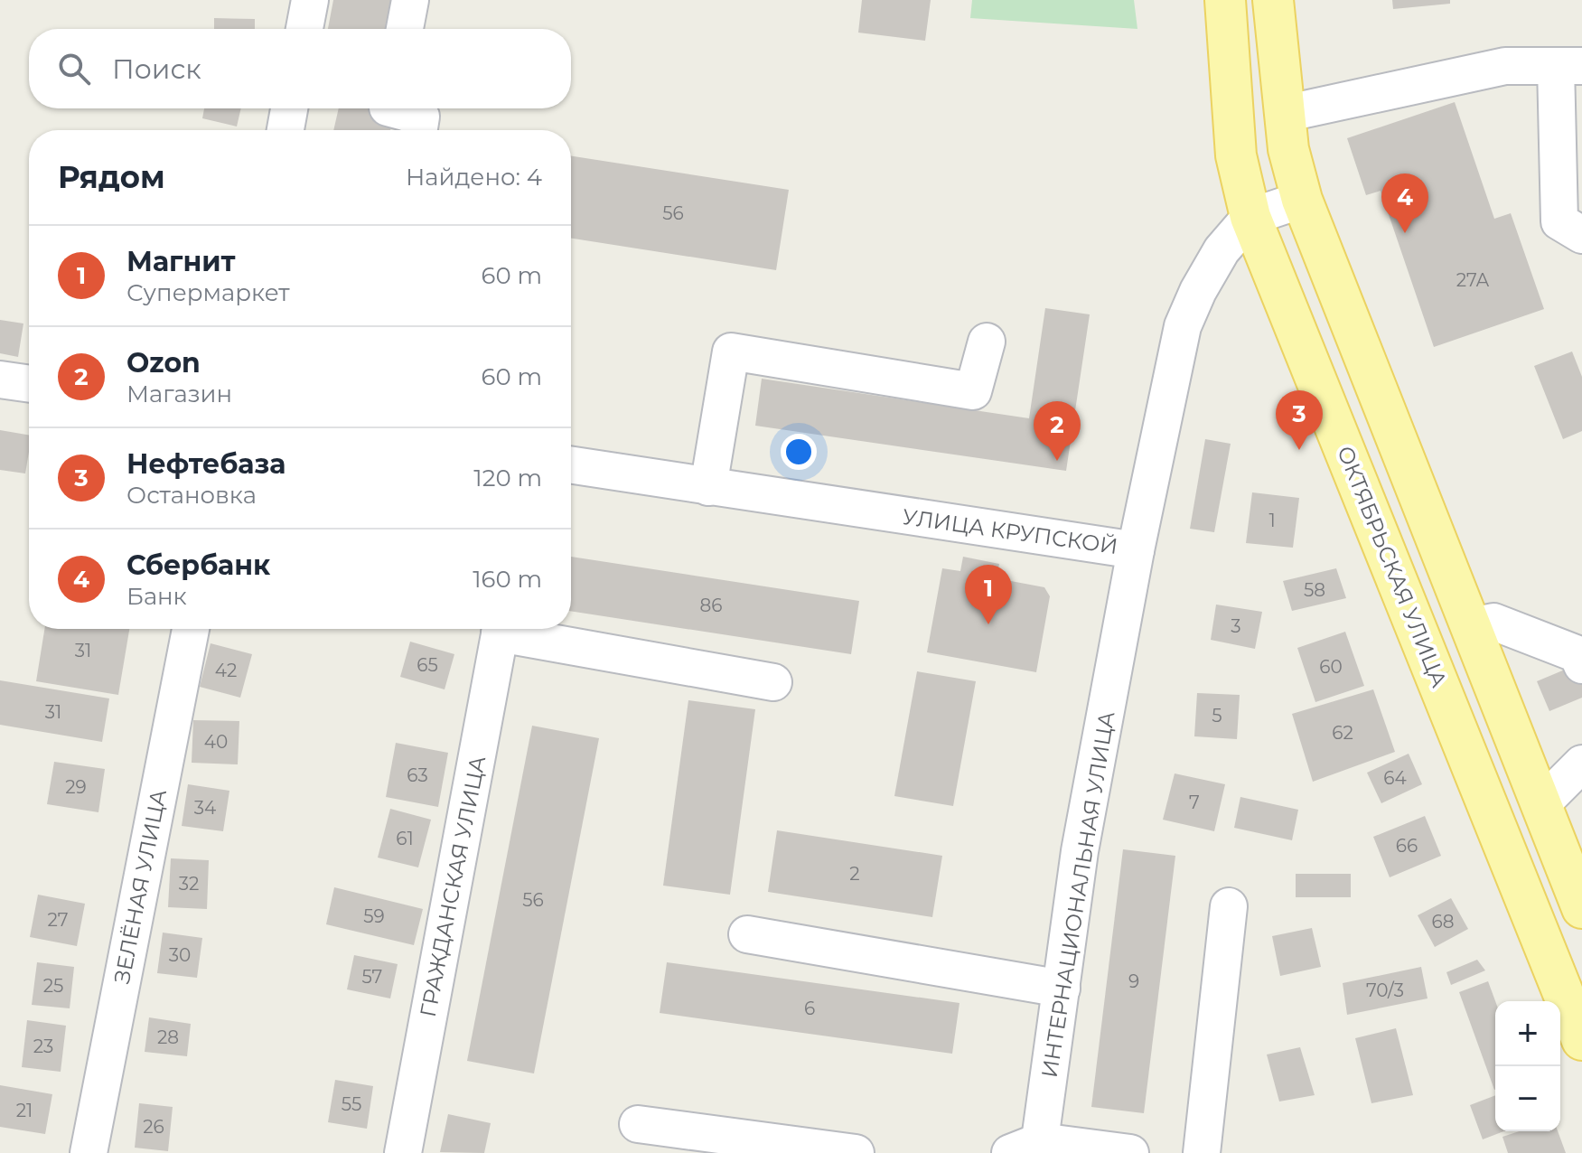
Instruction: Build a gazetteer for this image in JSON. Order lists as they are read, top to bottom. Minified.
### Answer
{"streets":{"main road":["ОКТЯБРЬСКАЯ УЛИЦА"],"street":["УЛИЦА КРУПСКОЙ","ЗЕЛЁНАЯ УЛИЦА","ГРАЖДАНСКАЯ УЛИЦА","ИНТЕРНАЦИОНАЛЬНАЯ УЛИЦА"]},"crossings":[["УЛИЦА КРУПСКОЙ","ОКТЯБРЬСКАЯ УЛИЦА"],["УЛИЦА КРУПСКОЙ","ИНТЕРНАЦИОНАЛЬНАЯ УЛИЦА"]],"house_numbers":["56","27А","1","58","86","3","31","65","60","42","31","5","62","40","63","64","29","7","34","61","66","2","32","56","59","27","68","30","57","9","25","70/3","6","28","23","55","21","26"],"page":{"search":"Поиск","heading":["Рядом","Найдено: 4"],"pins":["4","3","2","1"],"list":[{"mark":"1","name":"Магнит","note":"Супермаркет","value":"60 m"},{"mark":"2","name":"Ozon","note":"Магазин","value":"60 m"},{"mark":"3","name":"Нефтебаза","note":"Остановка","value":"120 m"},{"mark":"4","name":"Сбербанк","note":"Банк","value":"160 m"}],"map_buttons":["+","−"]}}
